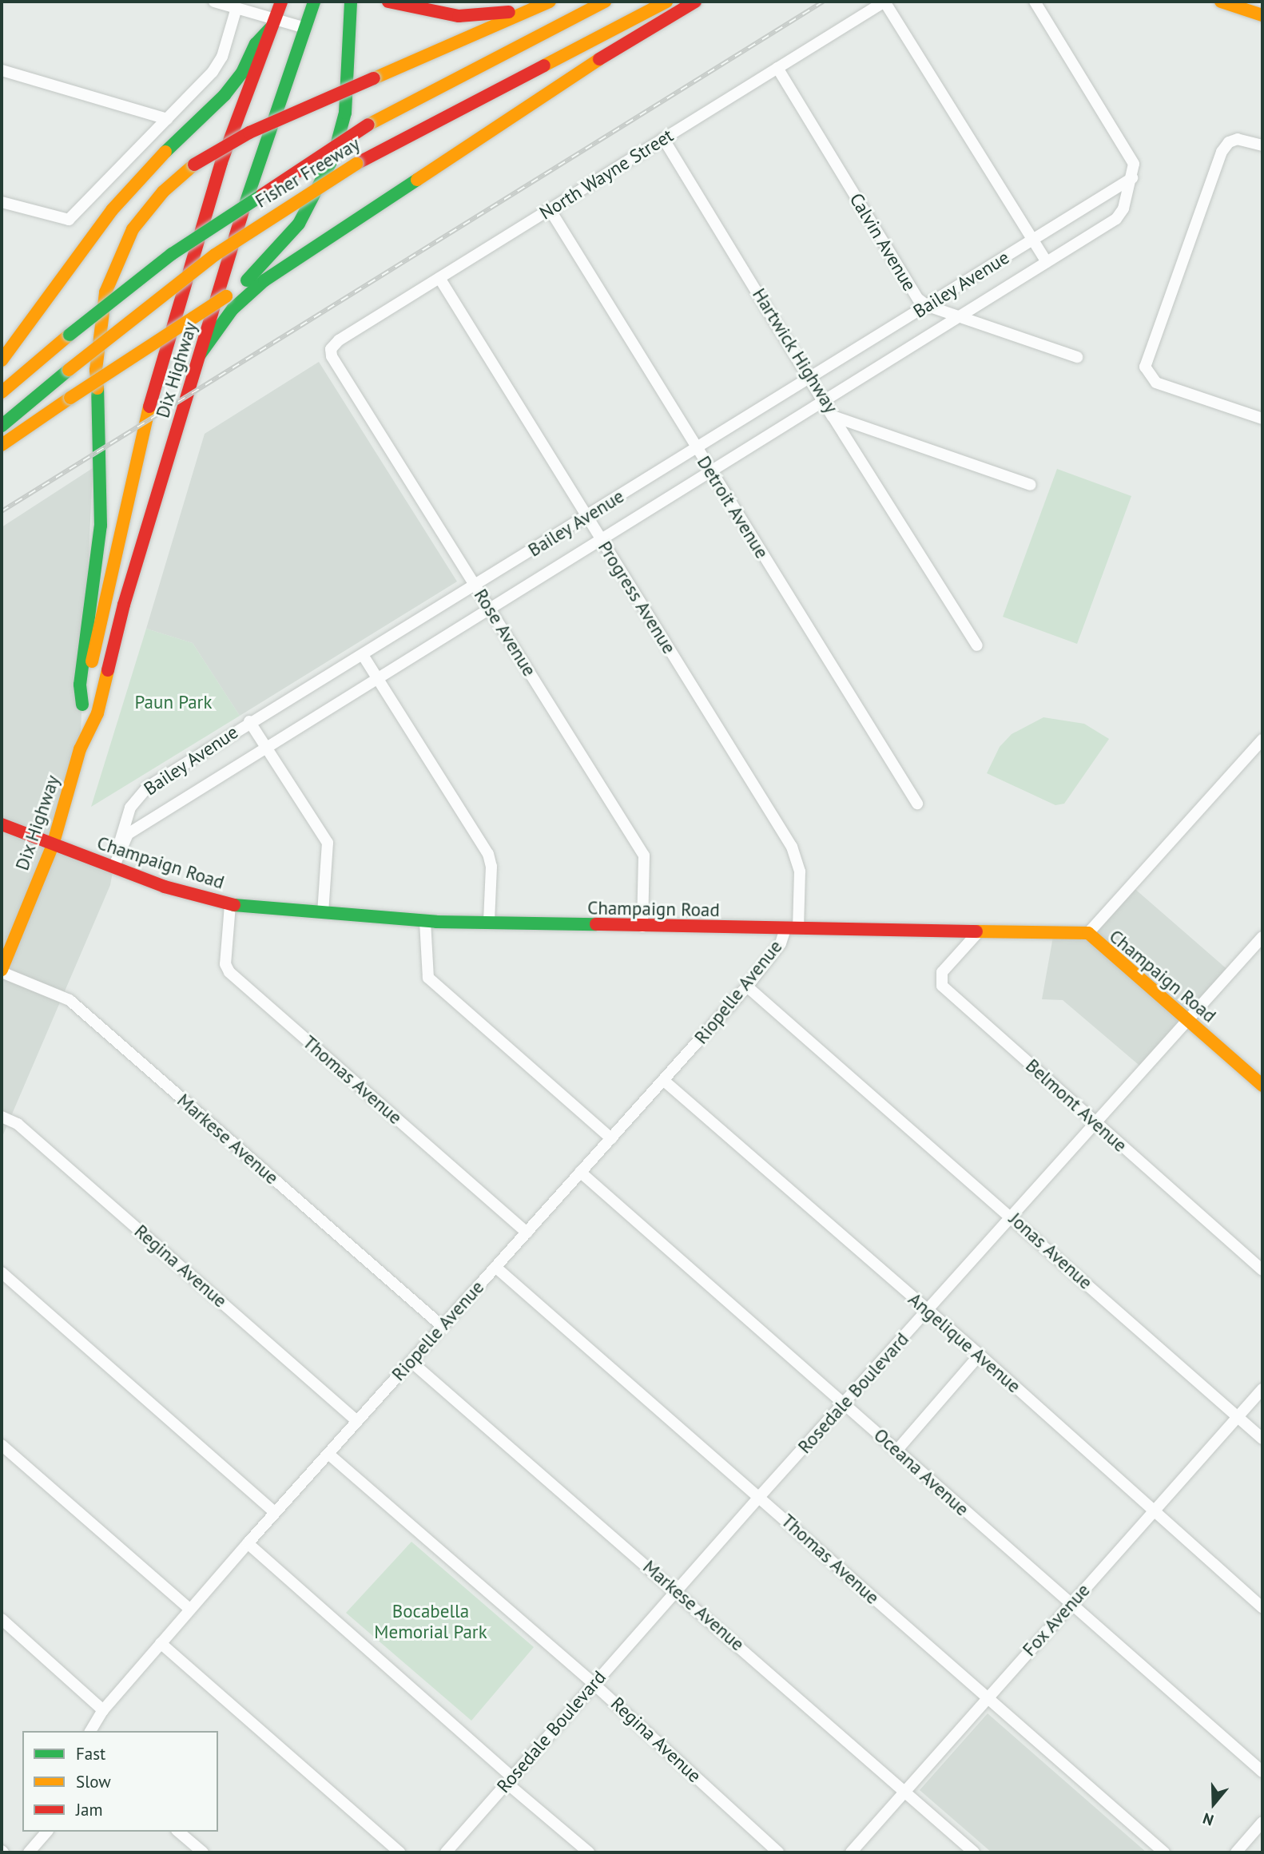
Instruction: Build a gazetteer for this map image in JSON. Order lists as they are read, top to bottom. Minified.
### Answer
{"streets":{"main road":["Fisher Freeway","Dix Highway","Champaign Road"],"street":["North Wayne Street","Calvin Avenue","Bailey Avenue","Hartwick Highway","Detroit Avenue","Progress Avenue","Rose Avenue","Riopelle Avenue","Thomas Avenue","Belmont Avenue","Markese Avenue","Jonas Avenue","Regina Avenue","Angelique Avenue","Rosedale Boulevard","Oceana Avenue","Fox Avenue"]},"crossings":[["North Wayne Street","Calvin Avenue"],["North Wayne Street","Hartwick Highway"],["North Wayne Street","Detroit Avenue"],["North Wayne Street","Progress Avenue"],["North Wayne Street","Rose Avenue"],["Calvin Avenue","Bailey Avenue"],["Bailey Avenue","Hartwick Highway"],["Bailey Avenue","Detroit Avenue"],["Bailey Avenue","Progress Avenue"],["Bailey Avenue","Rose Avenue"],["Bailey Avenue","Champaign Road"],["Dix Highway","Champaign Road"],["Dix Highway","Markese Avenue"],["Progress Avenue","Champaign Road"],["Progress Avenue","Riopelle Avenue"],["Rose Avenue","Champaign Road"],["Champaign Road","Riopelle Avenue"],["Champaign Road","Thomas Avenue"],["Champaign Road","Belmont Avenue"],["Champaign Road","Rosedale Boulevard"],["Riopelle Avenue","Thomas Avenue"],["Riopelle Avenue","Markese Avenue"],["Riopelle Avenue","Jonas Avenue"],["Riopelle Avenue","Regina Avenue"],["Riopelle Avenue","Angelique Avenue"],["Riopelle Avenue","Oceana Avenue"],["Thomas Avenue","Rosedale Boulevard"],["Thomas Avenue","Fox Avenue"],["Belmont Avenue","Rosedale Boulevard"],["Markese Avenue","Rosedale Boulevard"],["Markese Avenue","Fox Avenue"],["Jonas Avenue","Rosedale Boulevard"],["Jonas Avenue","Fox Avenue"],["Regina Avenue","Rosedale Boulevard"],["Angelique Avenue","Rosedale Boulevard"],["Angelique Avenue","Fox Avenue"],["Rosedale Boulevard","Oceana Avenue"],["Oceana Avenue","Fox Avenue"]],"parks":["Paun Park","Bocabella Memorial Park"],"legend":["Fast","Slow","Jam"],"north":"bottom"}
